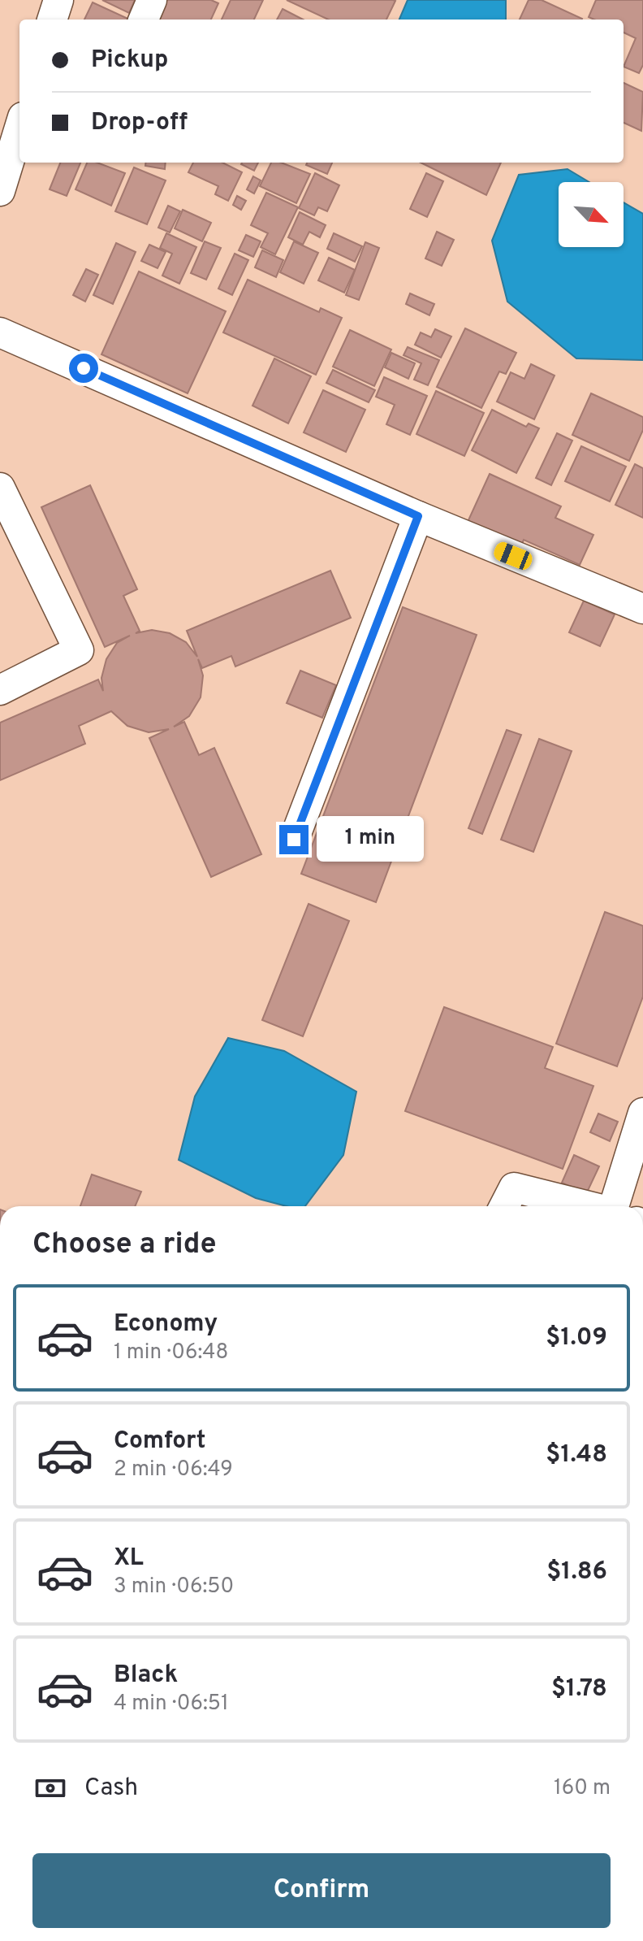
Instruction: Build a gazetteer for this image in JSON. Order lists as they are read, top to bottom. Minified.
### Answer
{"north":"bottom right","page":{"banner":["Pickup","Drop-off"],"bubble":"1 min","heading":"Choose a ride","list":[{"name":"Economy","note":"1 min · 06:48","value":"$1.09"},{"name":"Comfort","note":"2 min · 06:49","value":"$1.48"},{"name":"XL","note":"3 min · 06:50","value":"$1.86"},{"name":"Black","note":"4 min · 06:51","value":"$1.78"}],"pay":["Cash","160 m"],"buttons":"Confirm"}}
